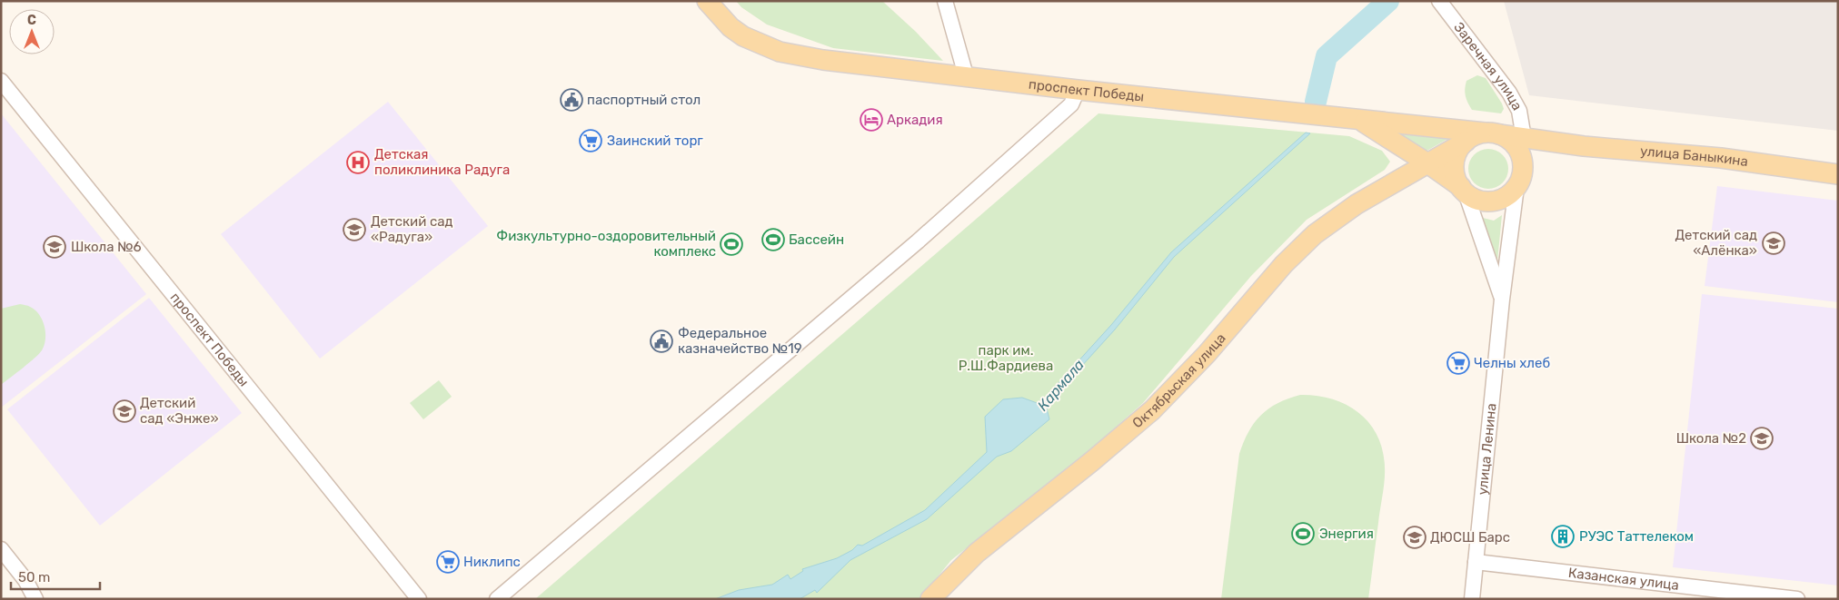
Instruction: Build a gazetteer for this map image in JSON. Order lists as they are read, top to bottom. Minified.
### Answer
{"streets":{"main road":["проспект Победы","улица Баныкина","Октябрьская улица"],"street":["Заречная улица","улица Ленина","Казанская улица"]},"crossings":[["Заречная улица","проспект Победы"],["Заречная улица","улица Баныкина"],["проспект Победы","улица Баныкина"],["проспект Победы","Октябрьская улица"],["проспект Победы","улица Ленина"],["Октябрьская улица","улица Ленина"],["улица Ленина","Казанская улица"]],"water":["Кармала"],"parks":["парк им. Р.Ш.Фардиева"],"places":{"public building":["паспортный стол","Федеральное казначейство №19"],"hotel":["Аркадия"],"supermarket":["Заинский торг","Челны хлеб","Никлипс"],"hospital":["Детская поликлиника Радуга"],"school or university":["Детский сад «Радуга»","Детский сад «Алёнка»","Школа №6","Детский сад «Энже»","Школа №2","ДЮСШ Барс"],"sports":["Бассейн","Физкультурно-оздоровительный комплекс","Энергия"],"building":["РУЭС Таттелеком"]},"scale_bar":"50 m","north":"top"}
